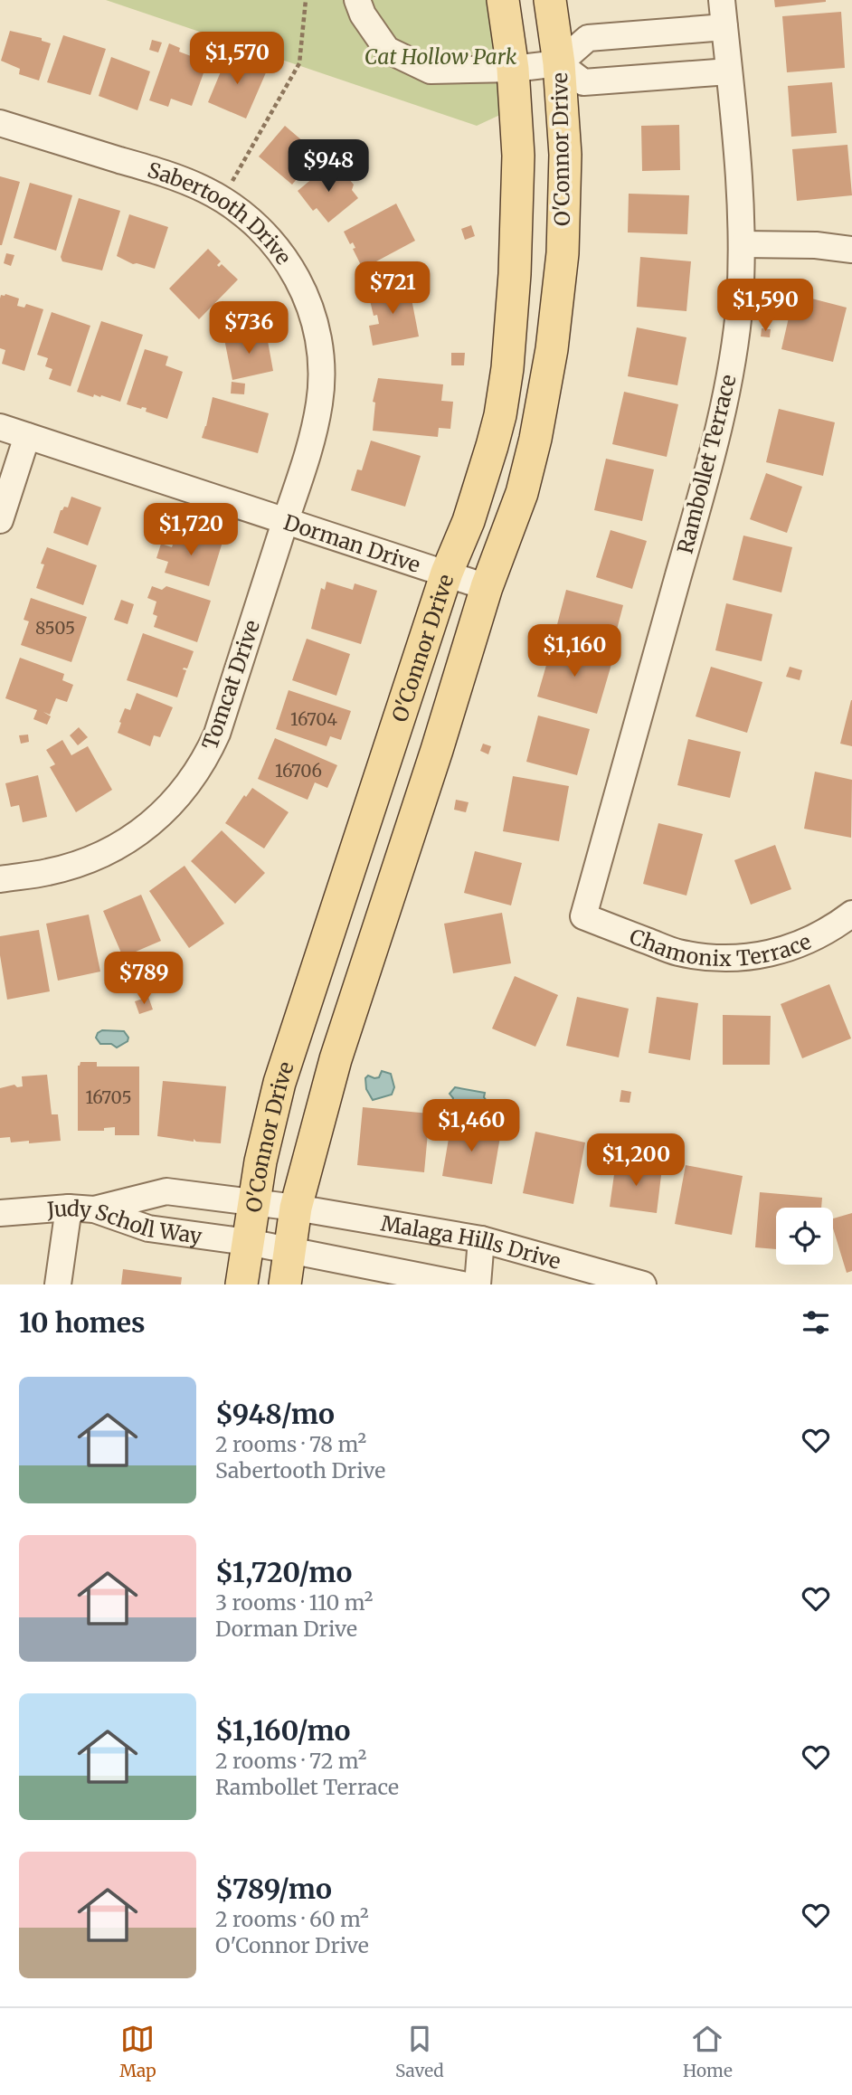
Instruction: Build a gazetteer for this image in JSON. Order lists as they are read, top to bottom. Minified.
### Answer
{"streets":{"main road":["O'Connor Drive"],"street":["Sabertooth Drive","Rambollet Terrace","Dorman Drive","Tomcat Drive","Chamonix Terrace","Judy Scholl Way","Malaga Hills Drive"]},"crossings":[["O'Connor Drive","Dorman Drive"],["O'Connor Drive","Judy Scholl Way"],["O'Connor Drive","Malaga Hills Drive"],["Sabertooth Drive","Dorman Drive"],["Sabertooth Drive","Tomcat Drive"],["Rambollet Terrace","Chamonix Terrace"],["Dorman Drive","Tomcat Drive"],["Judy Scholl Way","Malaga Hills Drive"]],"parks":["Cat Hollow Park"],"house_numbers":["8505","16704","16706","16705"],"page":{"price":["$1,570","$948","$721","$1,590","$736","$1,720","$1,160","$789","$1,460","$1,200"],"heading":"10 homes","list":[{"name":"$948/mo","note":"2 rooms · 78 m² · Sabertooth Drive"},{"name":"$1,720/mo","note":"3 rooms · 110 m² · Dorman Drive"},{"name":"$1,160/mo","note":"2 rooms · 72 m² · Rambollet Terrace"},{"name":"$789/mo","note":"2 rooms · 60 m² · O'Connor Drive"}],"tabs":["Map","Saved","Home"]}}
